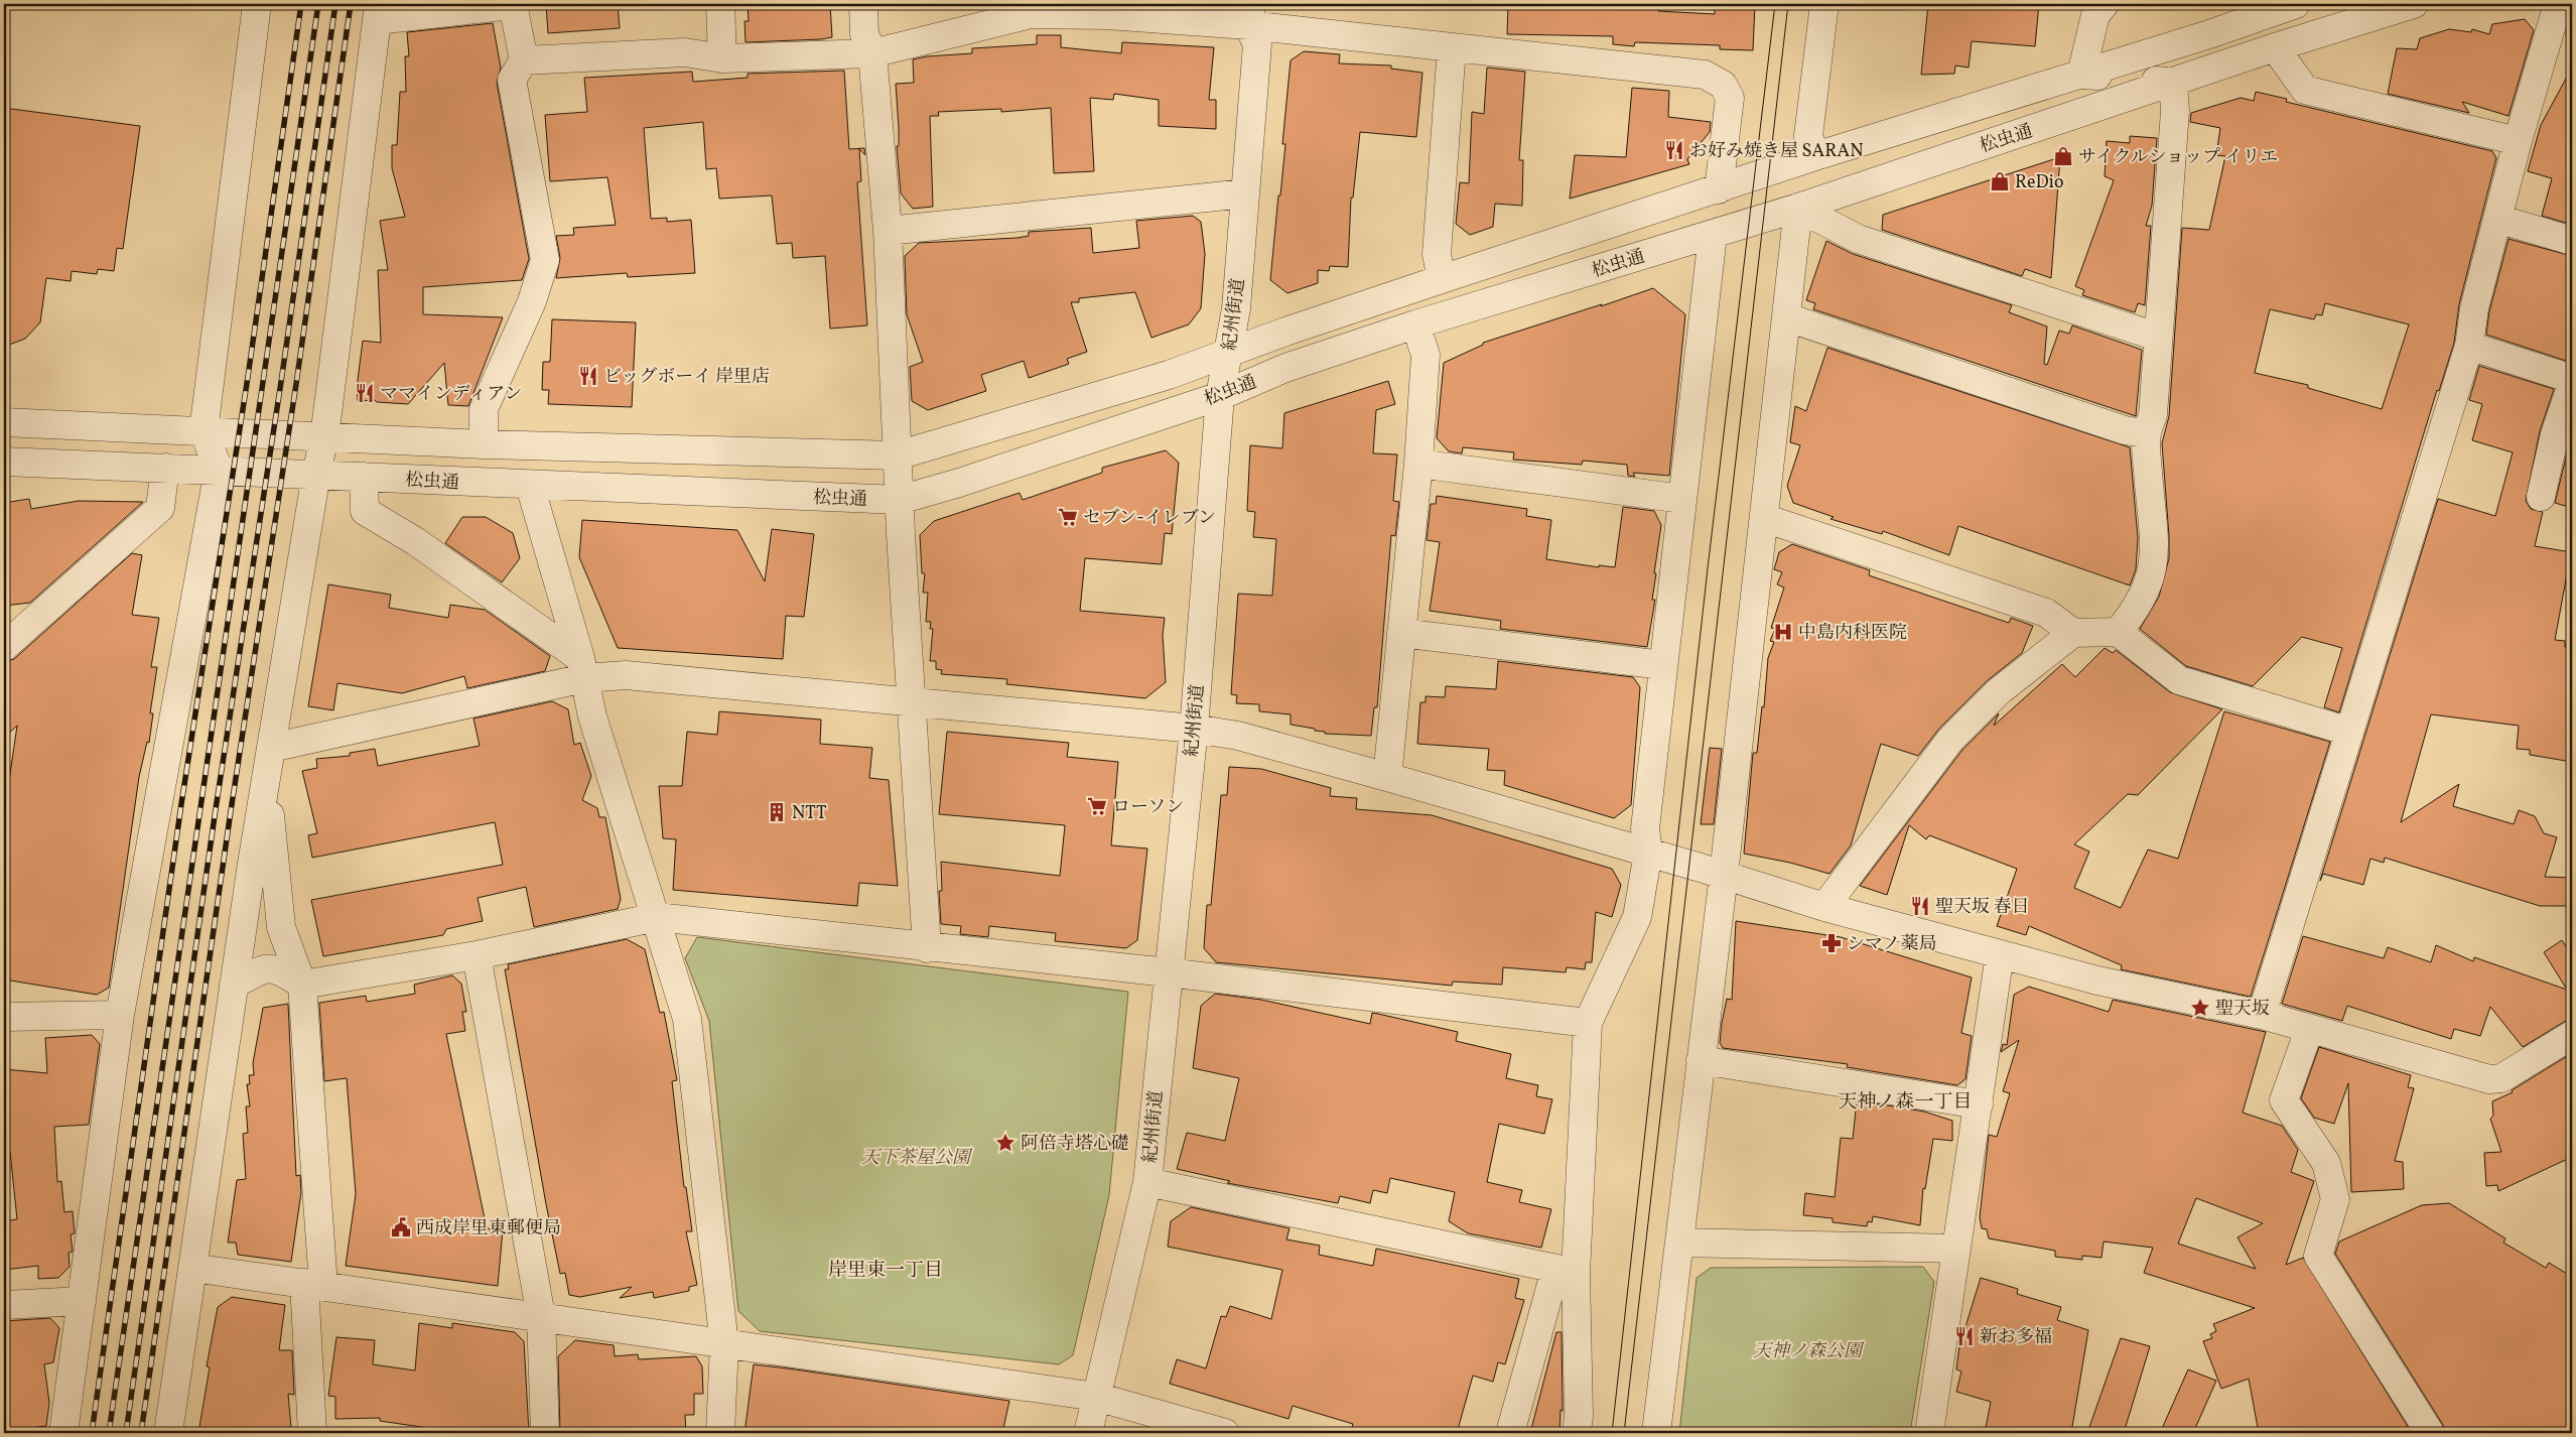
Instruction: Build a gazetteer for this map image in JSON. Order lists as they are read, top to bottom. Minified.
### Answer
{"streets":{"street":["松虫通","紀州街道"]},"crossings":[["松虫通","紀州街道"]],"districts":["天神ノ森一丁目","岸里東一丁目"],"parks":["天下茶屋公園","天神ノ森公園"],"places":{"restaurant":["お好み焼き屋 SARAN","ビッグボーイ 岸里店","ママインディアン","聖天坂 春日","新お多福"],"shop":["サイクルショップ イリエ","ReDio"],"supermarket":["セブン-イレブン","ローソン"],"hospital":["中島内科医院"],"building":["NTT"],"pharmacy":["シマノ薬局"],"place":["聖天坂","阿倍寺塔心礎"],"public building":["西成岸里東郵便局"]}}
